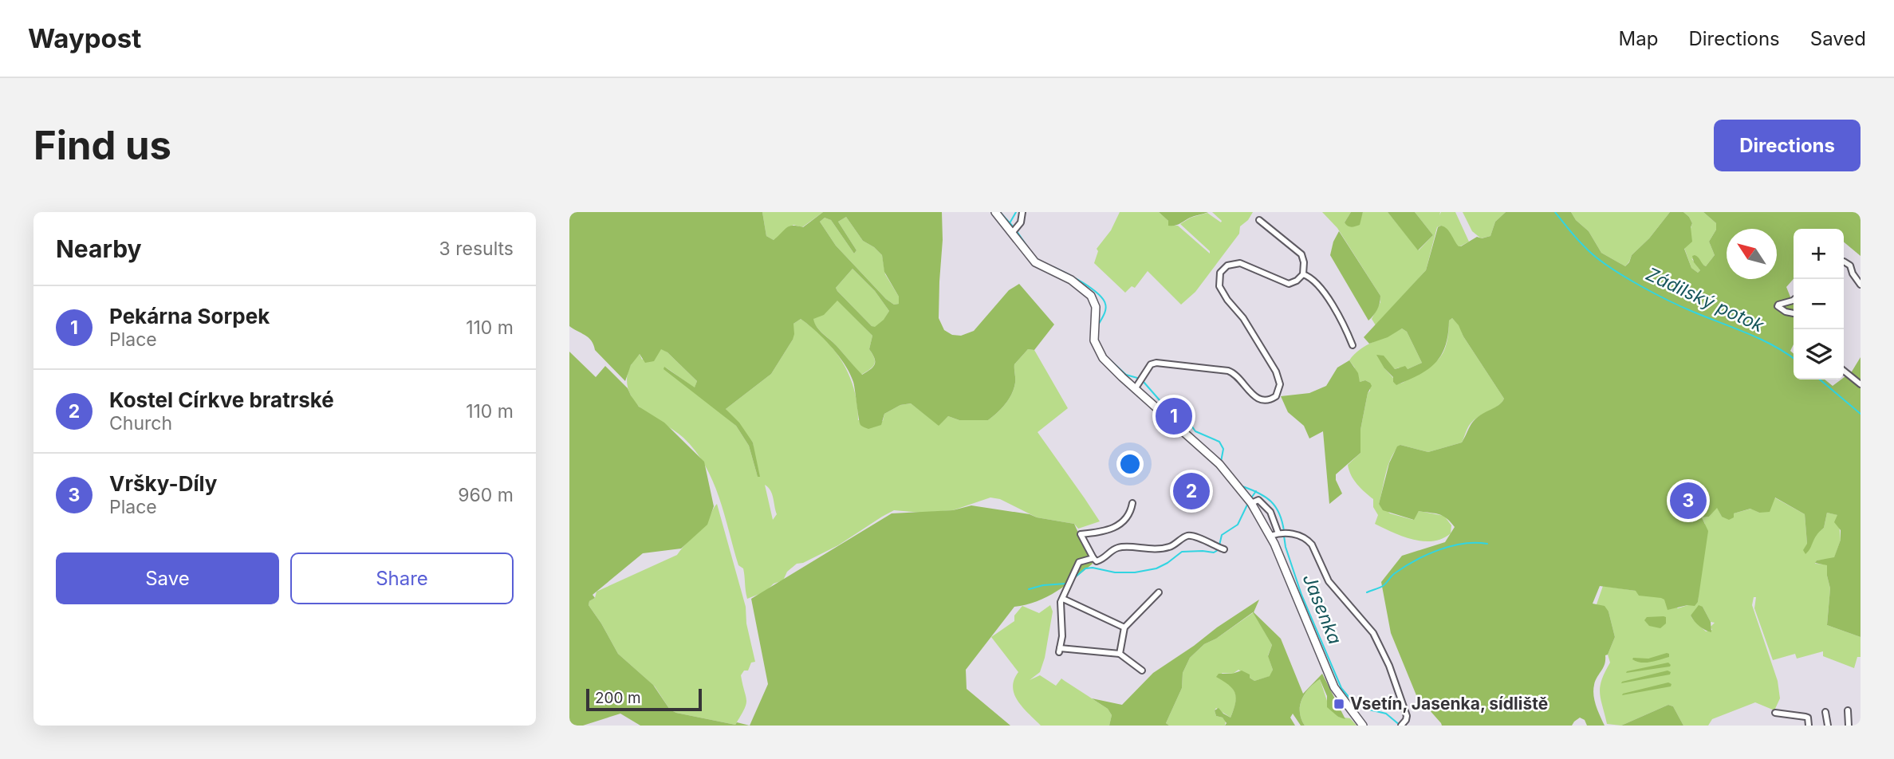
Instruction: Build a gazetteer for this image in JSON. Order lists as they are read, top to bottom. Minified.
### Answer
{"water":["Zádilský potok","Jasenka"],"places":{"transit":["Vsetín, Jasenka, sídliště"]},"scale_bar":"200 m","north":"top left","page":{"header":"Waypost","nav":["Map","Directions","Saved"],"buttons":["Directions",["Save","Share"]],"title":"Find us","heading":["Nearby","3 results"],"map_buttons":["+","−"],"list":[{"mark":"1","name":"Pekárna Sorpek","note":"Place","value":"110 m"},{"mark":"2","name":"Kostel Církve bratrské","note":"Church","value":"110 m"},{"mark":"3","name":"Vršky-Díly","note":"Place","value":"960 m"}],"pins":["1","2","3"],"scale":"200 m"}}
